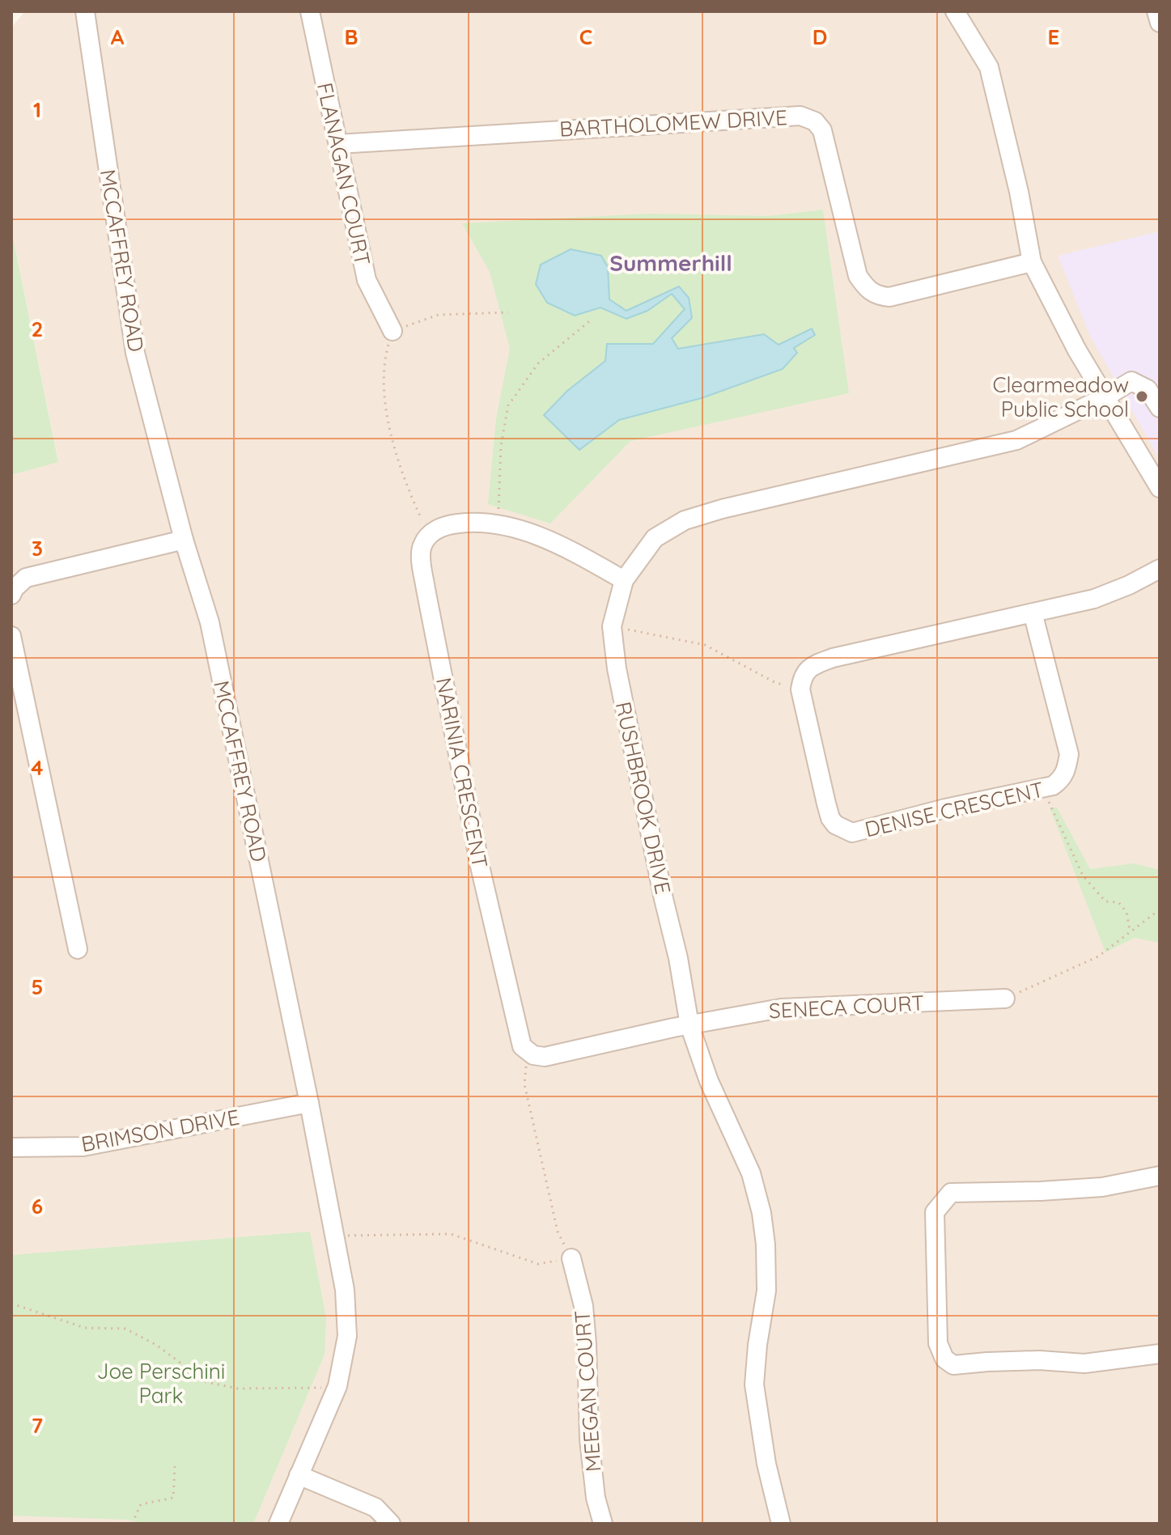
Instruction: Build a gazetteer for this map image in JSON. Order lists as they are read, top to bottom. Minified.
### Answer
{"streets":{"street":["BARTHOLOMEW DRIVE","FLANAGAN COURT","MCCAFFREY ROAD","NARINIA CRESCENT","RUSHBROOK DRIVE","DENISE CRESCENT","SENECA COURT","BRIMSON DRIVE","MEEGAN COURT"]},"crossings":[["BARTHOLOMEW DRIVE","FLANAGAN COURT"],["MCCAFFREY ROAD","BRIMSON DRIVE"],["RUSHBROOK DRIVE","SENECA COURT"]],"districts":["Summerhill"],"parks":["Joe Perschini Park"],"places":["Clearmeadow Public School"],"grid":{"columns":["A","B","C","D","E"],"rows":["1","2","3","4","5","6","7"]}}
